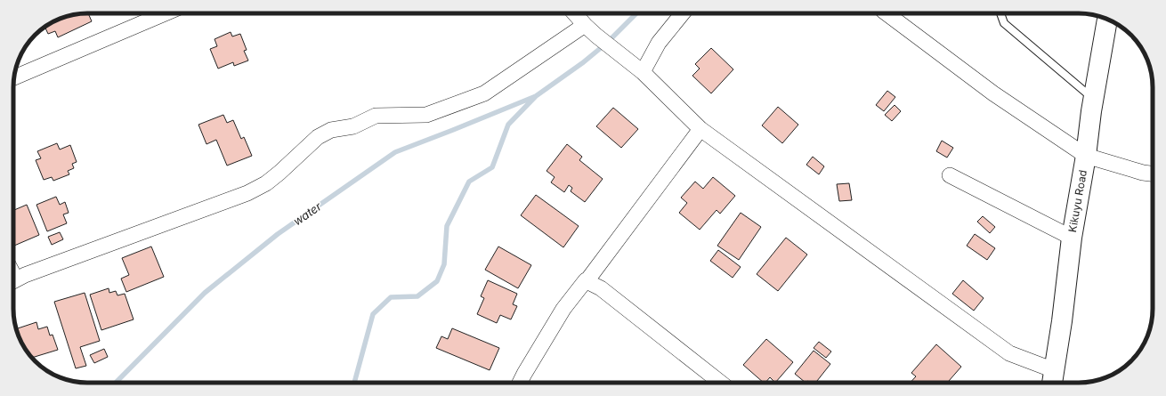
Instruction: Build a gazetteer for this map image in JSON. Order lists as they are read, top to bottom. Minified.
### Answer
{"streets":{"main road":["Kikuyu Road"]},"water":["water"]}
